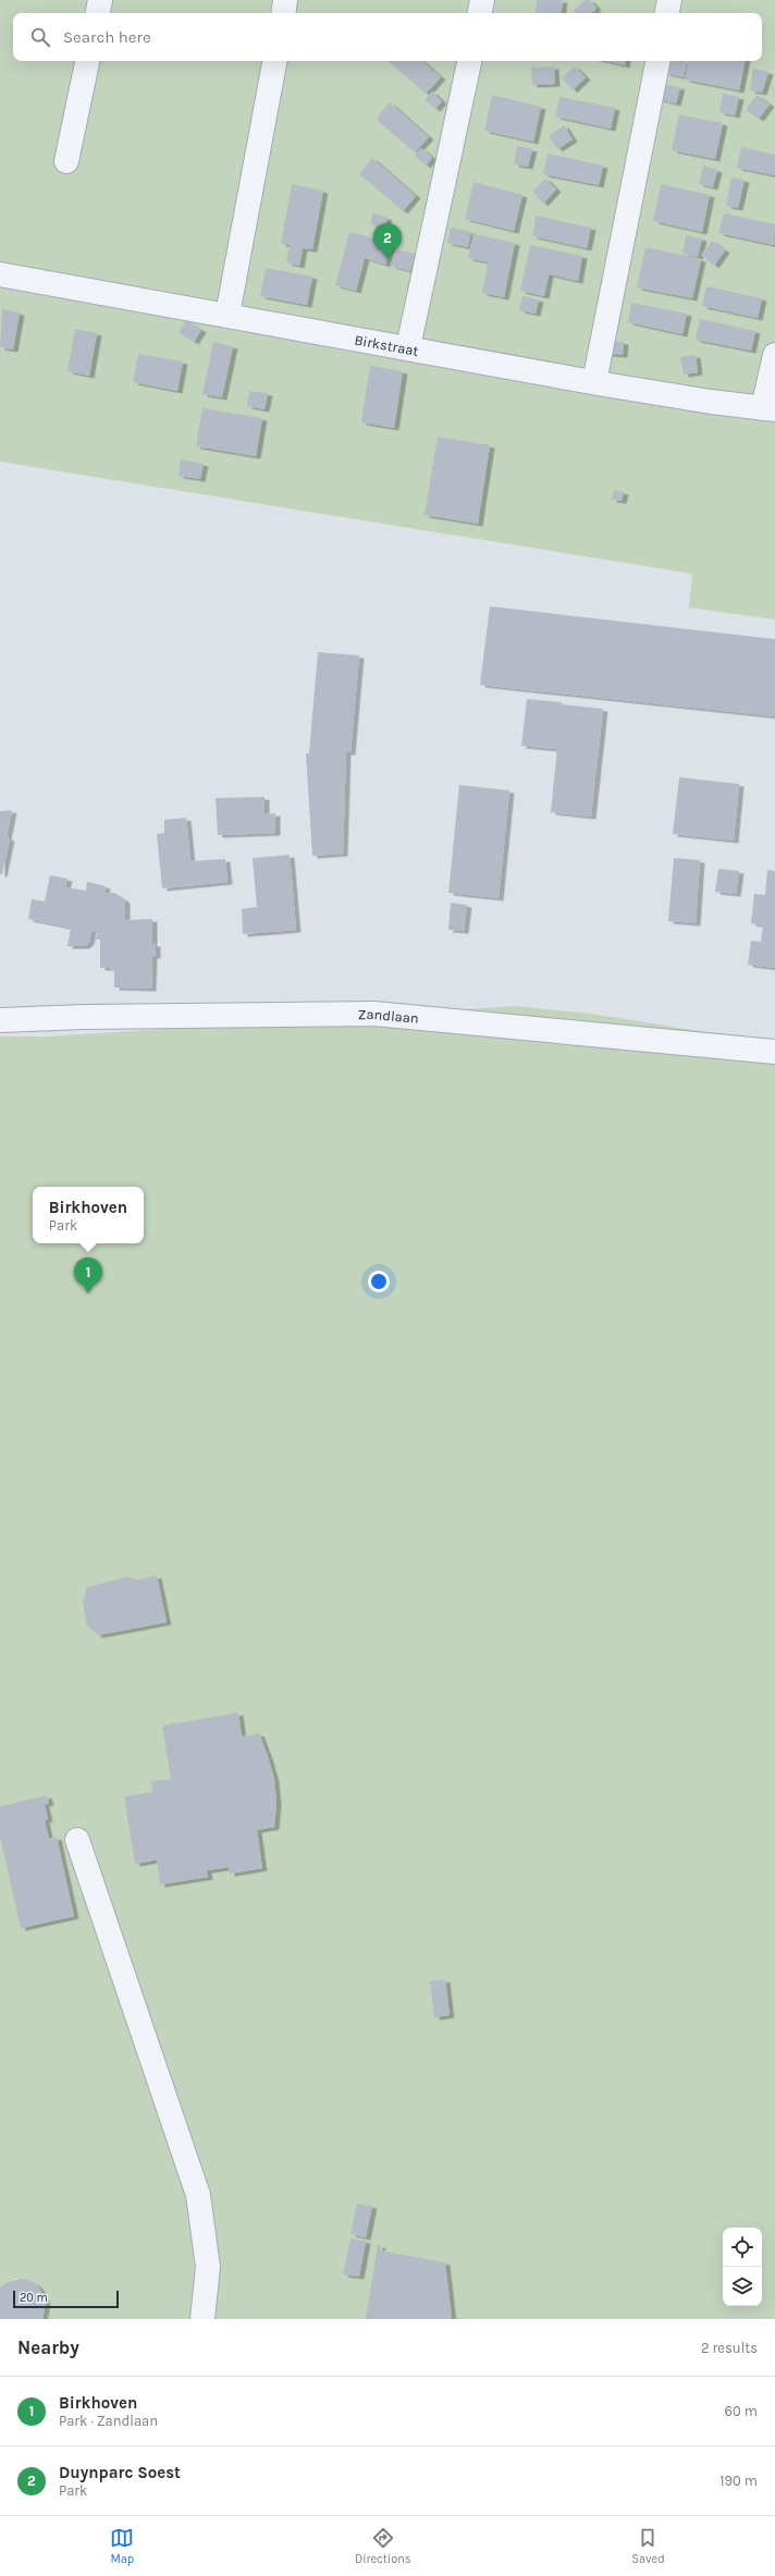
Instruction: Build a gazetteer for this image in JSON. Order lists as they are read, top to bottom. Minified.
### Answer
{"streets":{"street":["Birkstraat","Zandlaan"]},"scale_bar":"20 m","page":{"search":"Search here","pins":["2","1"],"popup":["Birkhoven","Park"],"scale":"20 m","heading":["Nearby","2 results"],"list":[{"mark":"1","name":"Birkhoven","note":"Park · Zandlaan","value":"60 m"},{"mark":"2","name":"Duynparc Soest","note":"Park","value":"190 m"}],"nav":["Map","Directions","Saved"]}}
